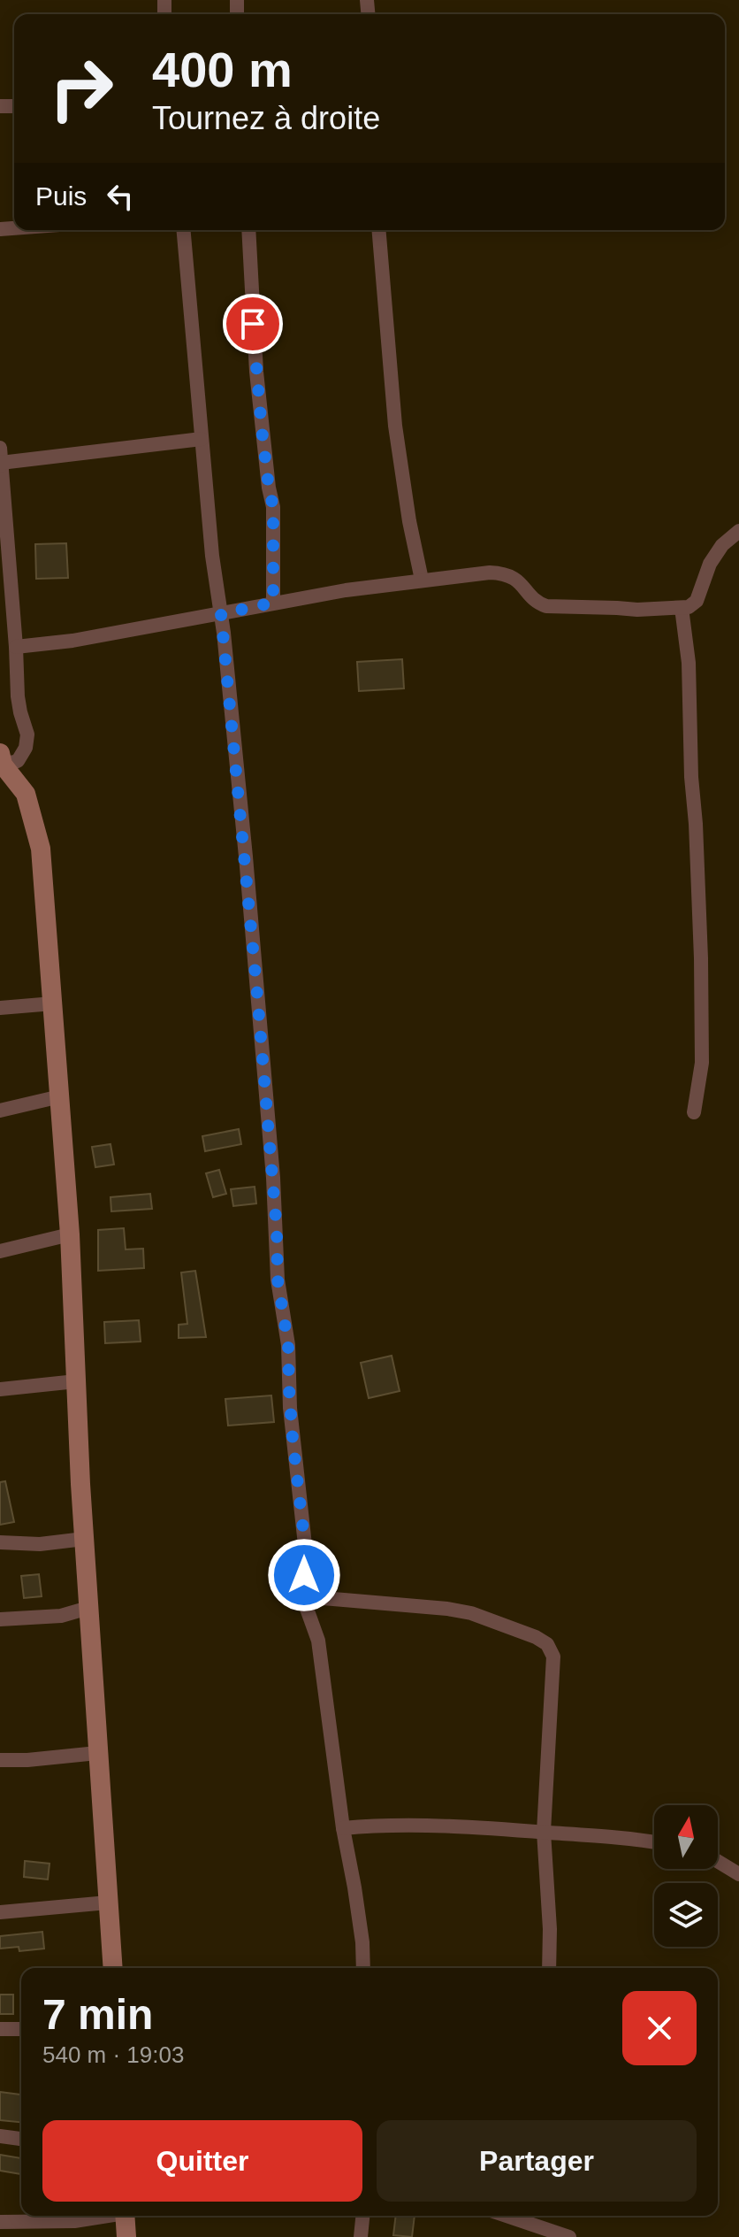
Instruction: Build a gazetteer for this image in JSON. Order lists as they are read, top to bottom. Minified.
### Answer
{"north":"top","page":{"turn":["400 m","Tournez à droite"],"then":"Puis","heading":["7 min","540 m · 19:03"],"buttons":["Quitter","Partager"]}}
